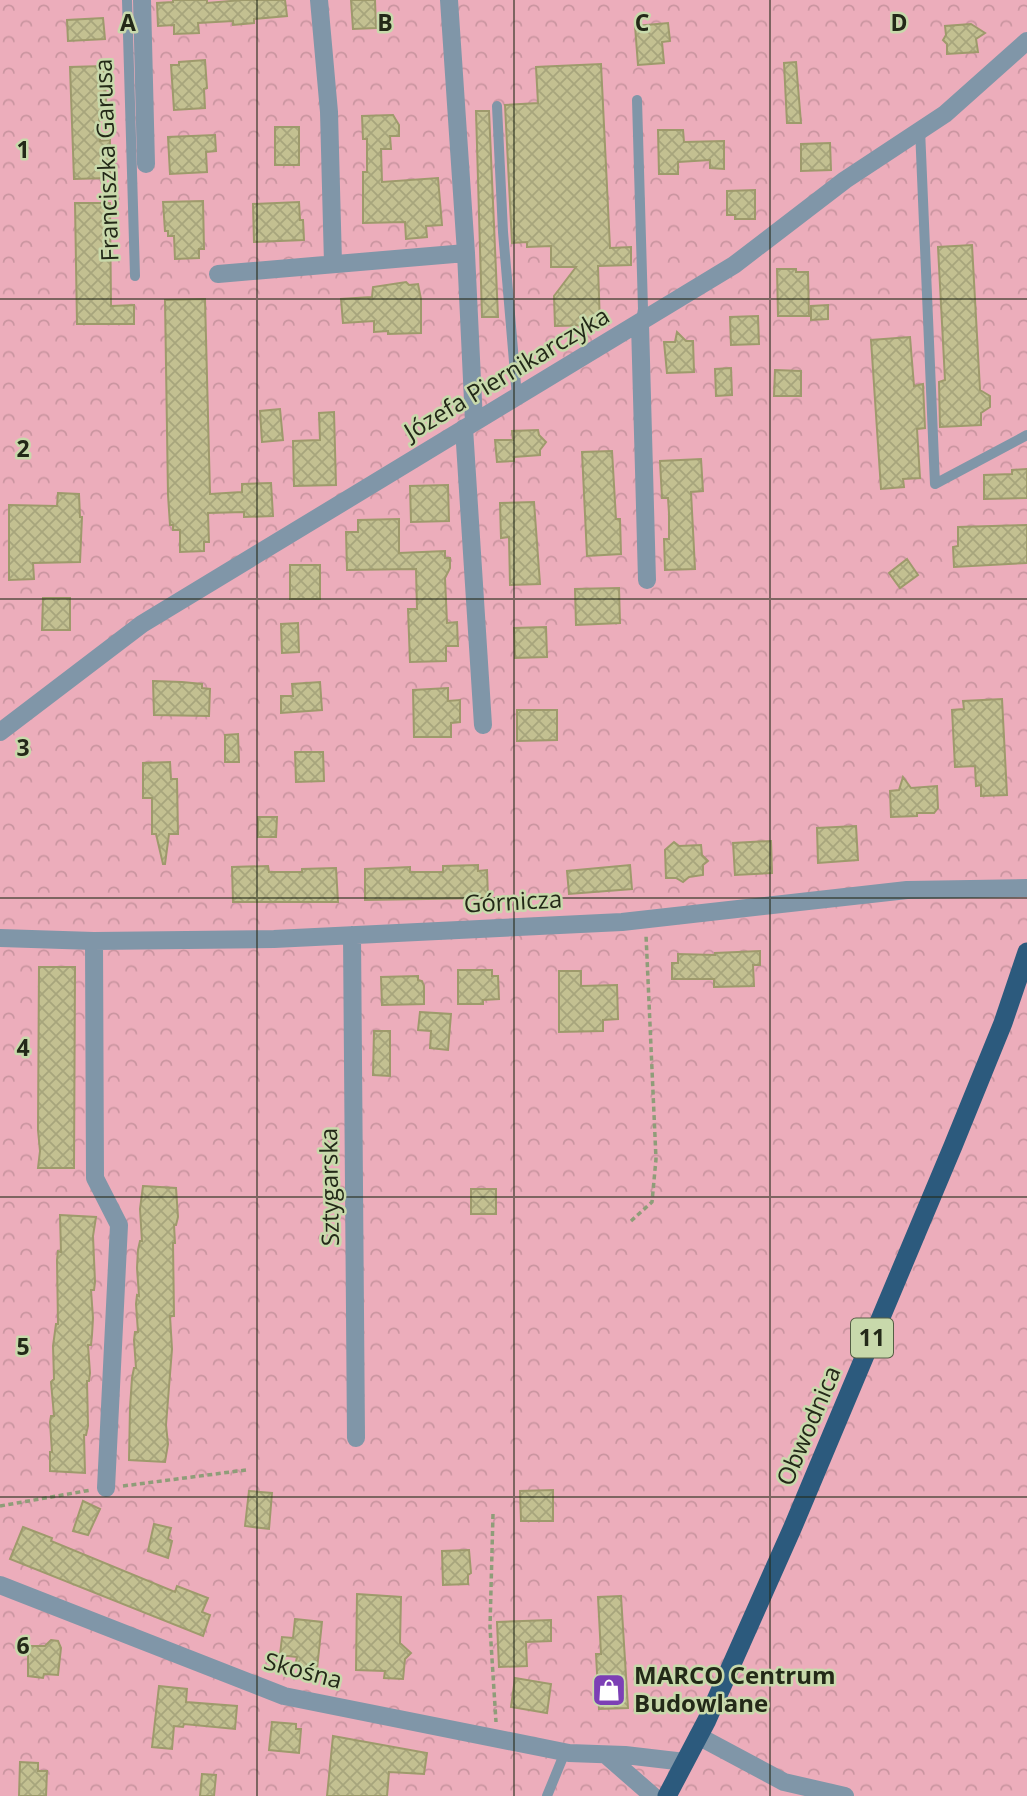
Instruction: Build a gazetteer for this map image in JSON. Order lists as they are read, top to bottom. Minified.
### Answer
{"streets":{"highway":["11","Obwodnica"],"street":["Franciszka Garusa","Józefa Piernikarczyka","Górnicza","Sztygarska","Skośna"]},"crossings":[["Górnicza","Sztygarska"],["Obwodnica","Skośna"]],"places":{"shop":["MARCO Centrum Budowlane"]},"grid":{"columns":["A","B","C","D"],"rows":["1","2","3","4","5","6"]}}
